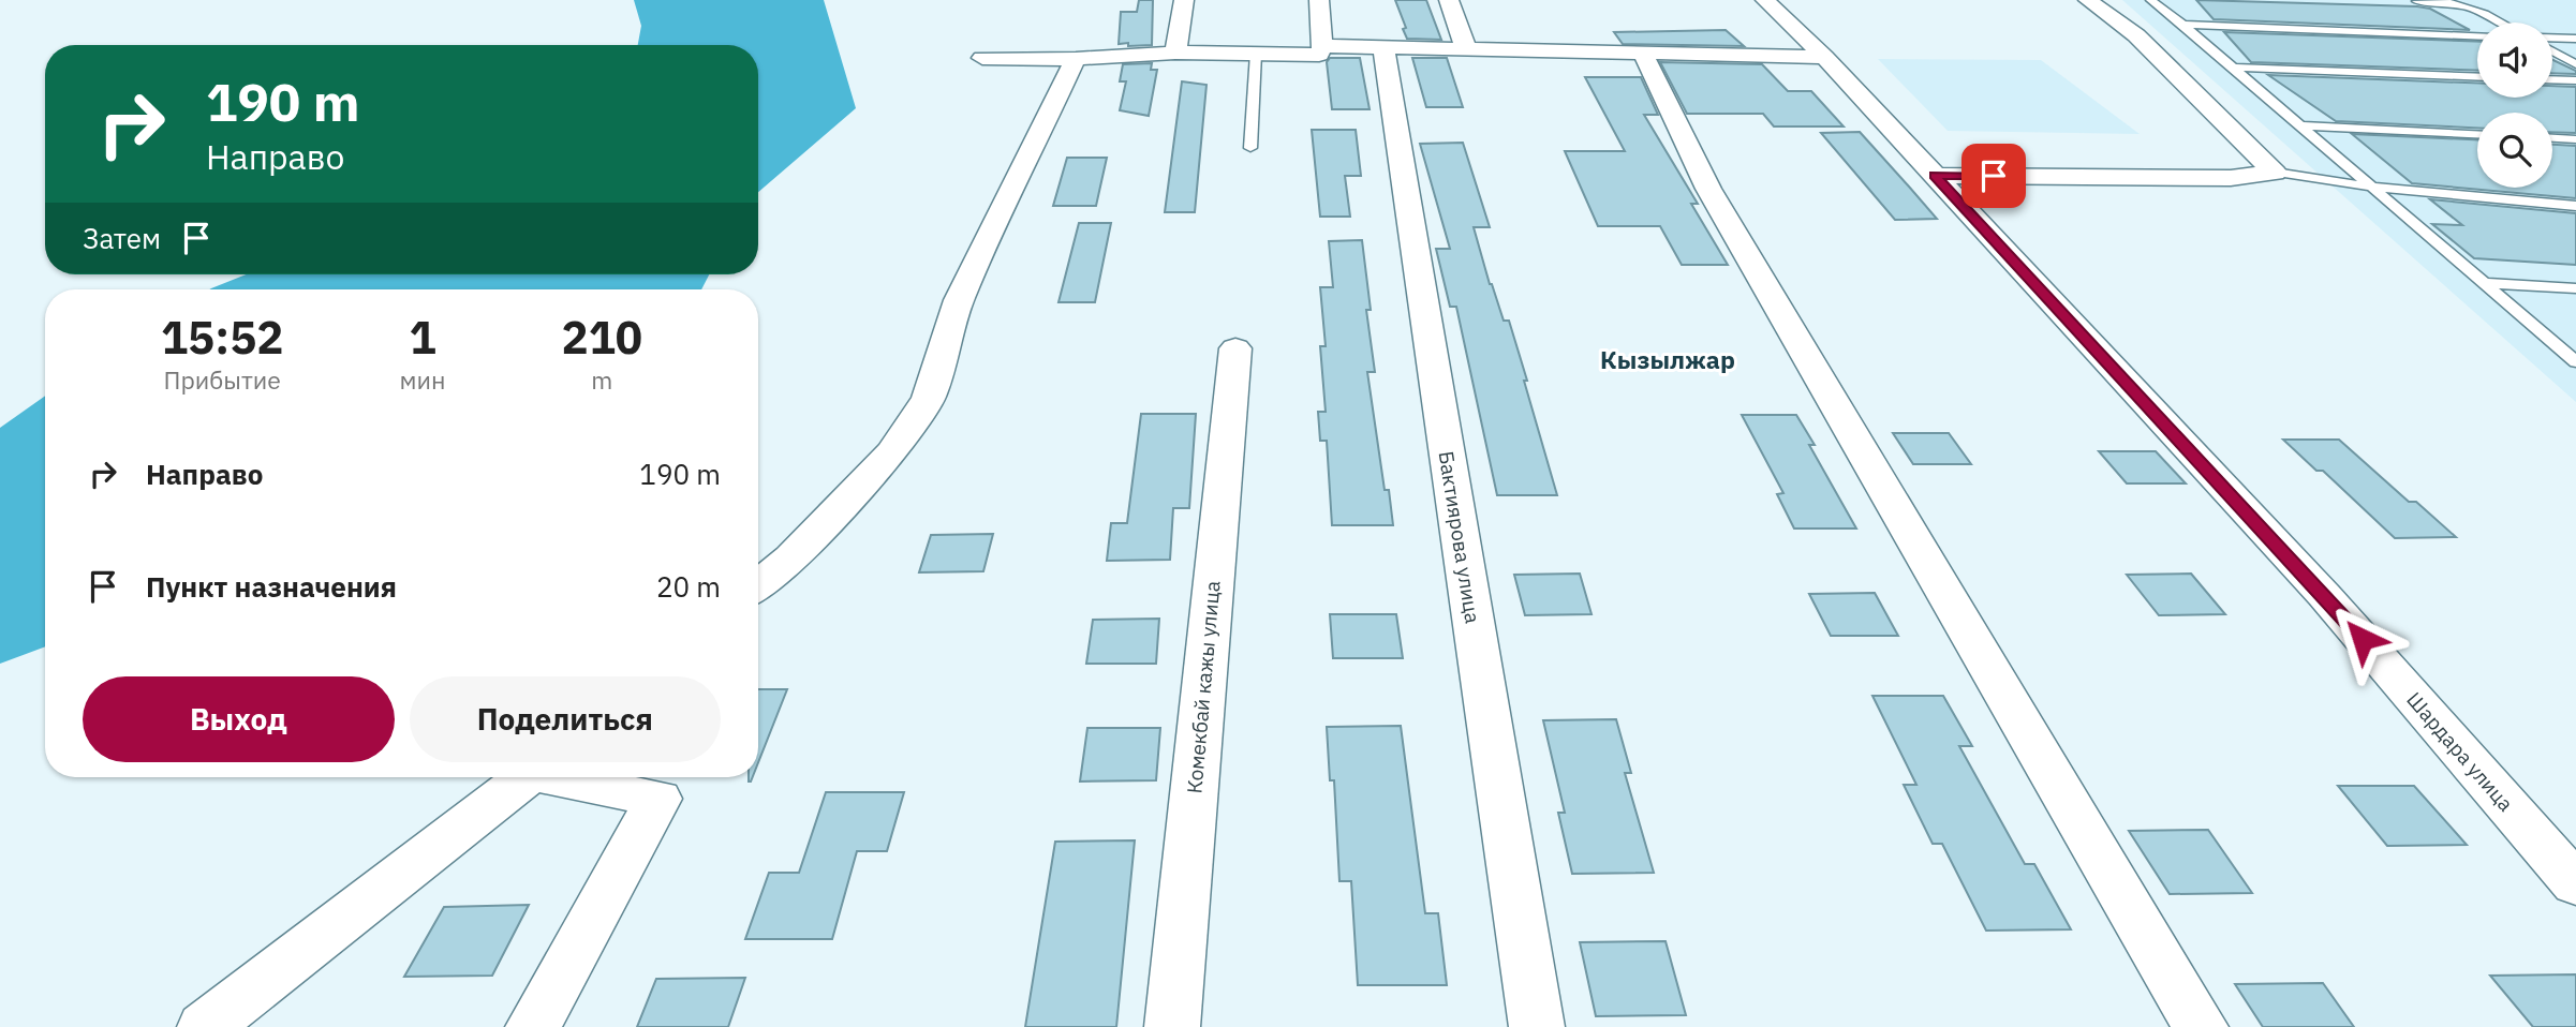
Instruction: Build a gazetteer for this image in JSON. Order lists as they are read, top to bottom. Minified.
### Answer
{"streets":{"street":["Бактиярова улица","Комекбай кажы улица","Шардара улица"]},"districts":["Кызылжар"],"page":{"turn":["190 m","Направо"],"then":"Затем","eta":["15:52","Прибытие","1","мин","210","m"],"list":[{"name":"Направо","value":"190 m"},{"name":"Пункт назначения","value":"20 m"}],"buttons":["Выход","Поделиться"]}}
